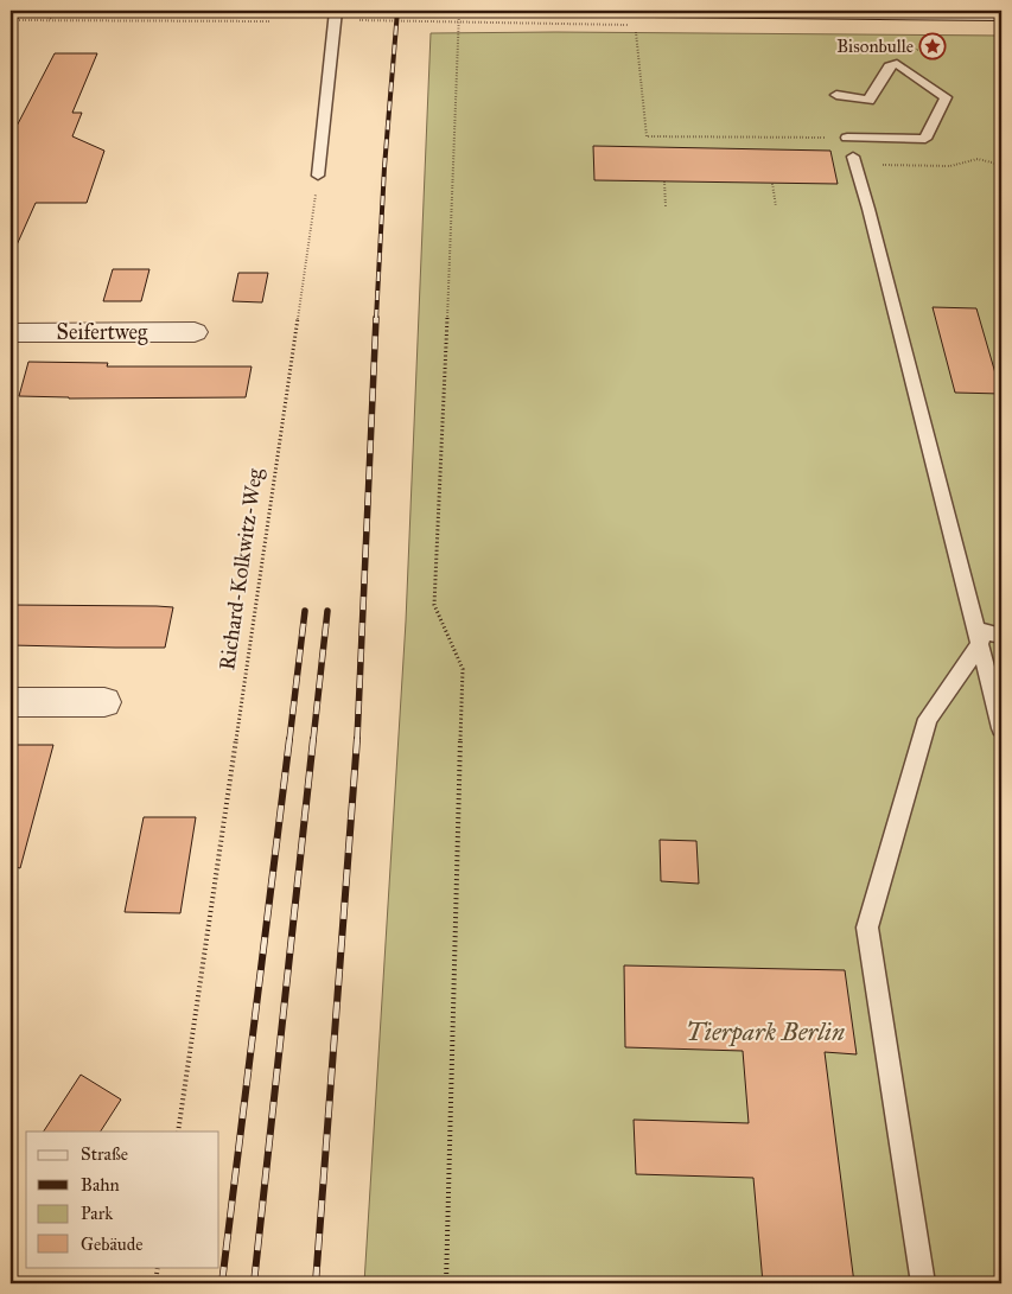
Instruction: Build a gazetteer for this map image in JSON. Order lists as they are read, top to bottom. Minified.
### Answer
{"streets":{"main road":["Seifertweg"],"path":["Richard-Kolkwitz-Weg"]},"parks":["Tierpark Berlin"],"places":{"place":["Bisonbulle"]},"legend":["Straße","Bahn","Park","Gebäude"]}
